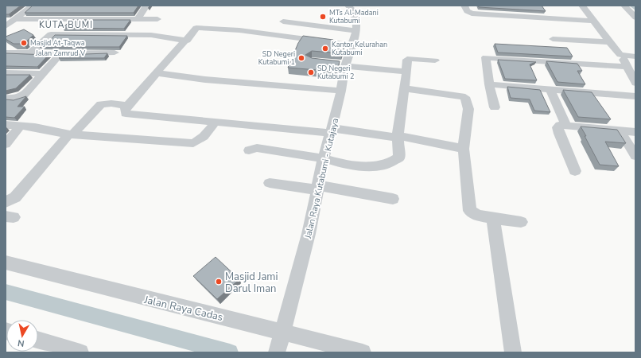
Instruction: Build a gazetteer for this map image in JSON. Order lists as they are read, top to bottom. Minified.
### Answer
{"streets":{"street":["Jalan Zamrud V","Jalan Raya Kutabumi - Kutajaya","Jalan Raya Cadas"]},"crossings":[["Jalan Raya Kutabumi - Kutajaya","Jalan Raya Cadas"]],"districts":["KUTA BUMI"],"places":["MTs Al-Madani Kutabumi","Masjid At-Taqwa","Kantor Kelurahan Kutabumi","SD Negeri Kutabumi 1","SD Negeri Kutabumi 2","Masjid Jami Darul Iman"],"north":"bottom"}
